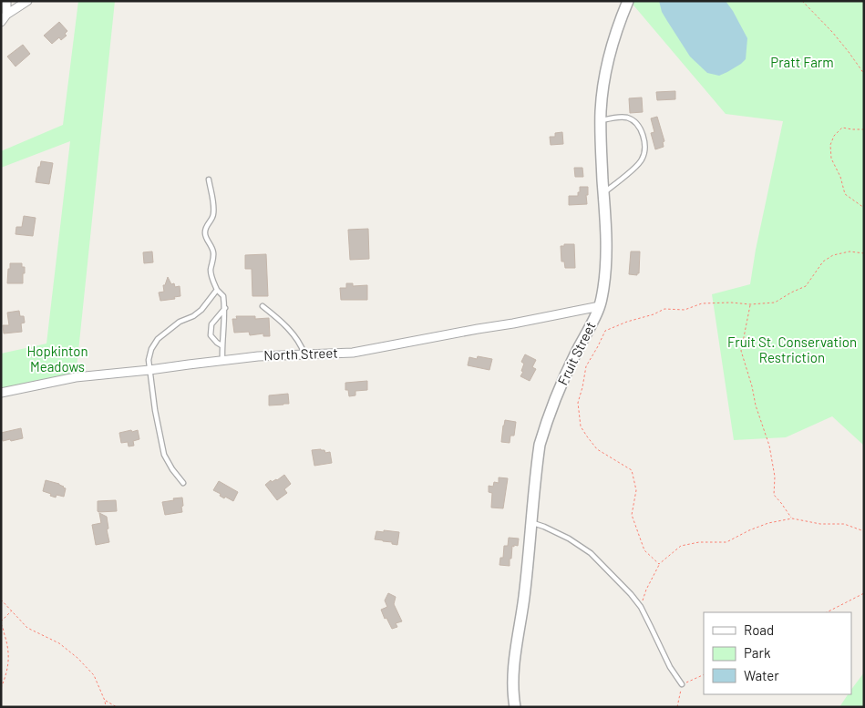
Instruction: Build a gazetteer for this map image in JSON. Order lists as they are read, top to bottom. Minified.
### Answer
{"streets":{"street":["Fruit Street","North Street"]},"crossings":[["Fruit Street","North Street"]],"parks":["Pratt Farm","Fruit St. Conservation Restriction","Hopkinton Meadows"],"legend":["Road","Park","Water"]}
